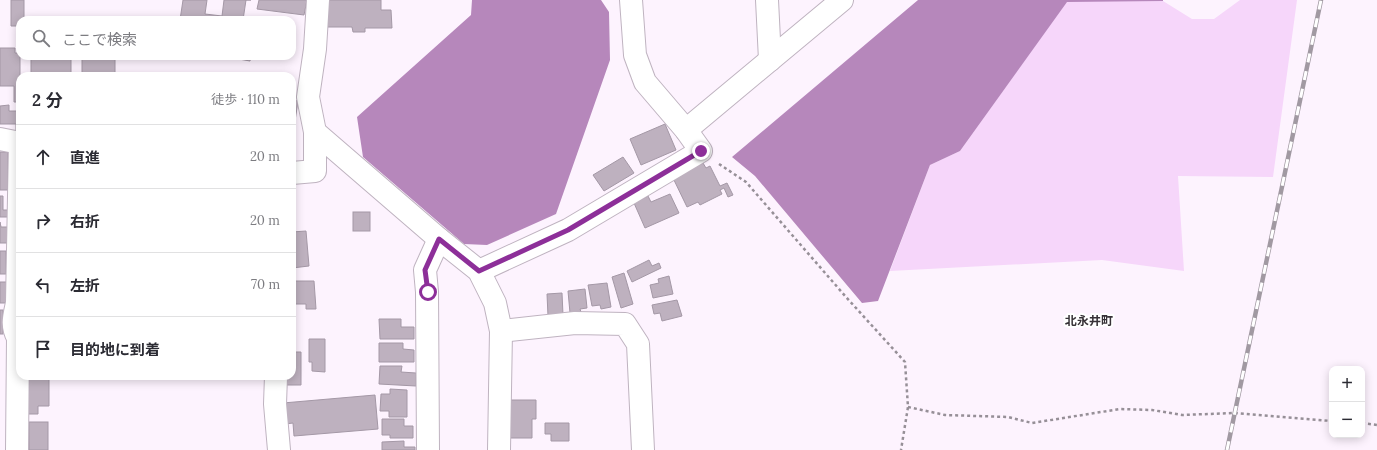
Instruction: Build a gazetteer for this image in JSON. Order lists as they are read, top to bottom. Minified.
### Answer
{"districts":["北永井町"],"page":{"search":"ここで検索","heading":["2 分","徒歩 · 110 m"],"list":[["直進","20 m"],["右折","20 m"],["左折","70 m"],"目的地に到着"],"map_buttons":["+","−"]}}
